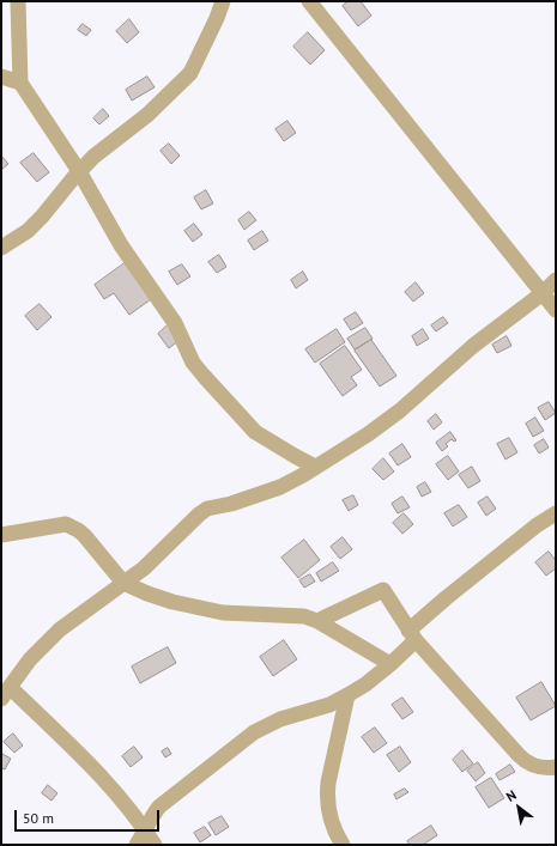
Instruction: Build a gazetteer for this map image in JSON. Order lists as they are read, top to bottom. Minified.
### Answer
{"scale_bar":"50 m","north":"top left"}
